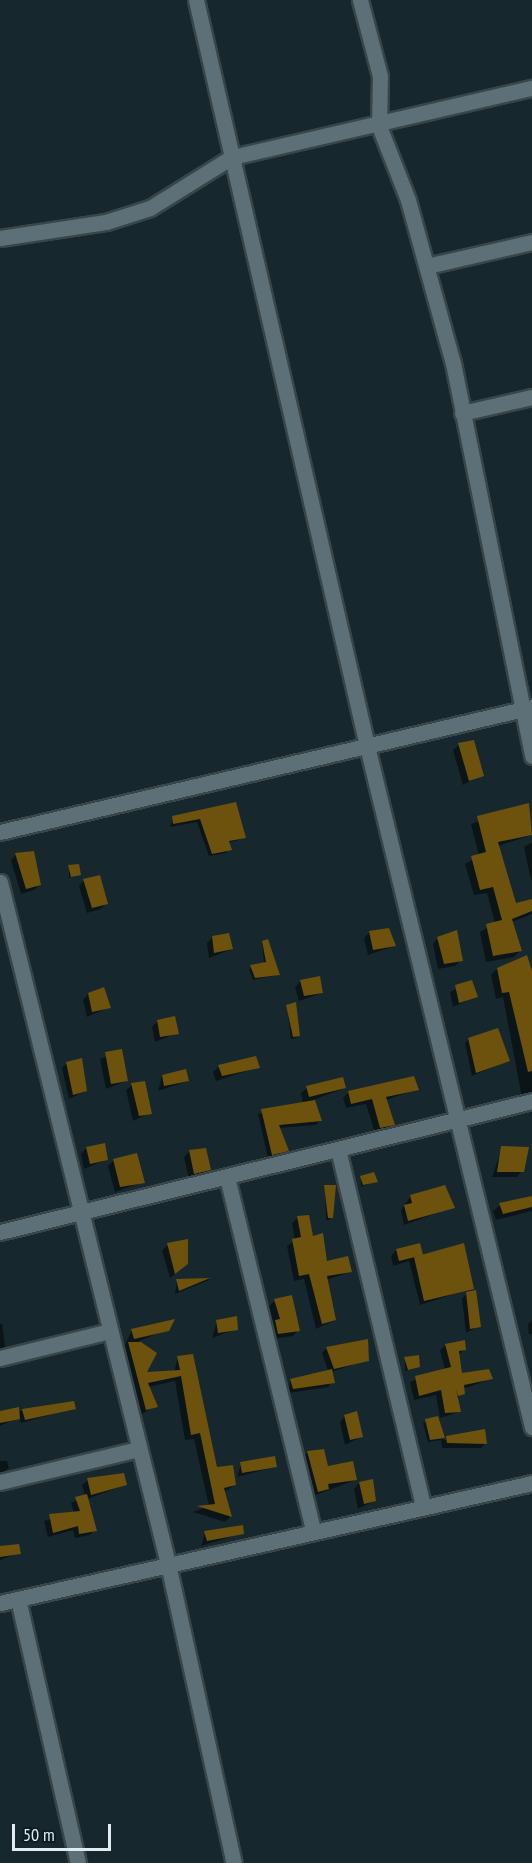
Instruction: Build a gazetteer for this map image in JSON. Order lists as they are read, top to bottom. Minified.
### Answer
{"scale_bar":"50 m"}
